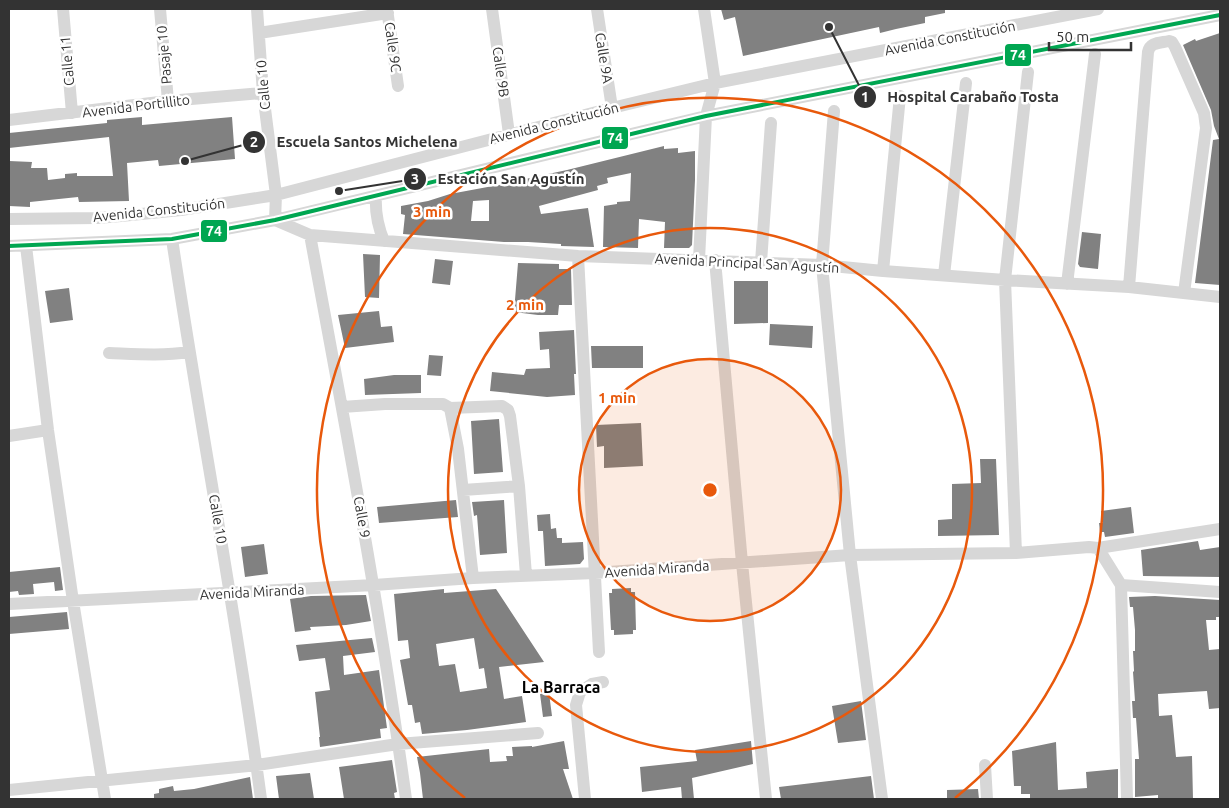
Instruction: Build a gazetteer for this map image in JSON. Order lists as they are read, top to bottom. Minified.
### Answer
{"streets":{"street":["Avenida Constitución","Calle 9C","Pasaje 10","Calle 9A","Calle 11","Calle 9B","Calle 10","Avenida Portillito","Avenida Principal San Agustín","Calle 9","Avenida Miranda"]},"crossings":[["Avenida Constitución","Calle 9A"],["Avenida Constitución","Calle 9B"],["Avenida Constitución","Calle 10"],["Avenida Constitución","Avenida Principal San Agustín"],["Pasaje 10","Avenida Portillito"],["Calle 11","Avenida Portillito"],["Calle 10","Avenida Portillito"],["Calle 10","Avenida Principal San Agustín"],["Calle 10","Avenida Miranda"],["Avenida Principal San Agustín","Calle 9"],["Calle 9","Avenida Miranda"]],"districts":["La Barraca"],"places":["Hospital Carabaño Tosta","Escuela Santos Michelena","Estación San Agustín"],"lines":["transit line 74"],"scale_bar":"50 m","rings":["3 min","2 min","1 min"]}
